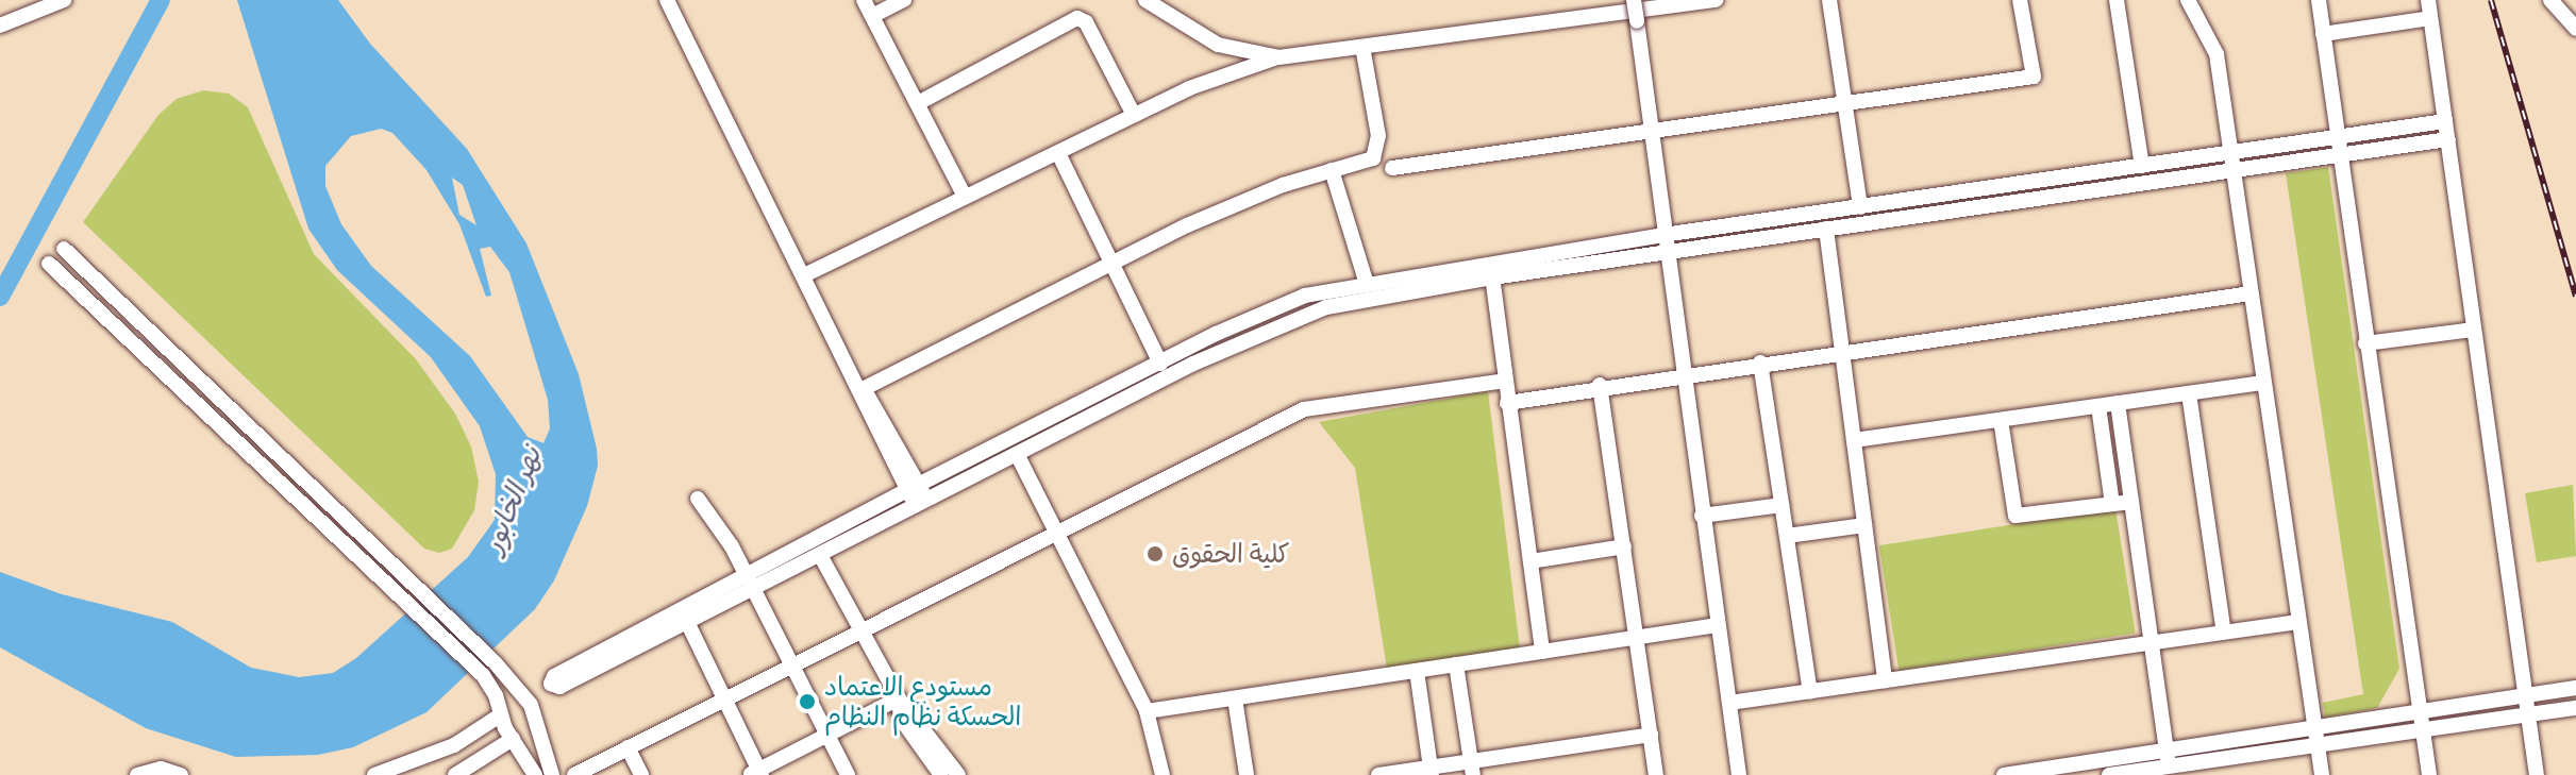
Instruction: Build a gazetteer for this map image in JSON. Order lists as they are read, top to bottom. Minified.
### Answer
{"water":["نهر الخابور"],"places":["كلية الحقوق","مستودع الاعتماد الحسكة نظام النظام"]}
